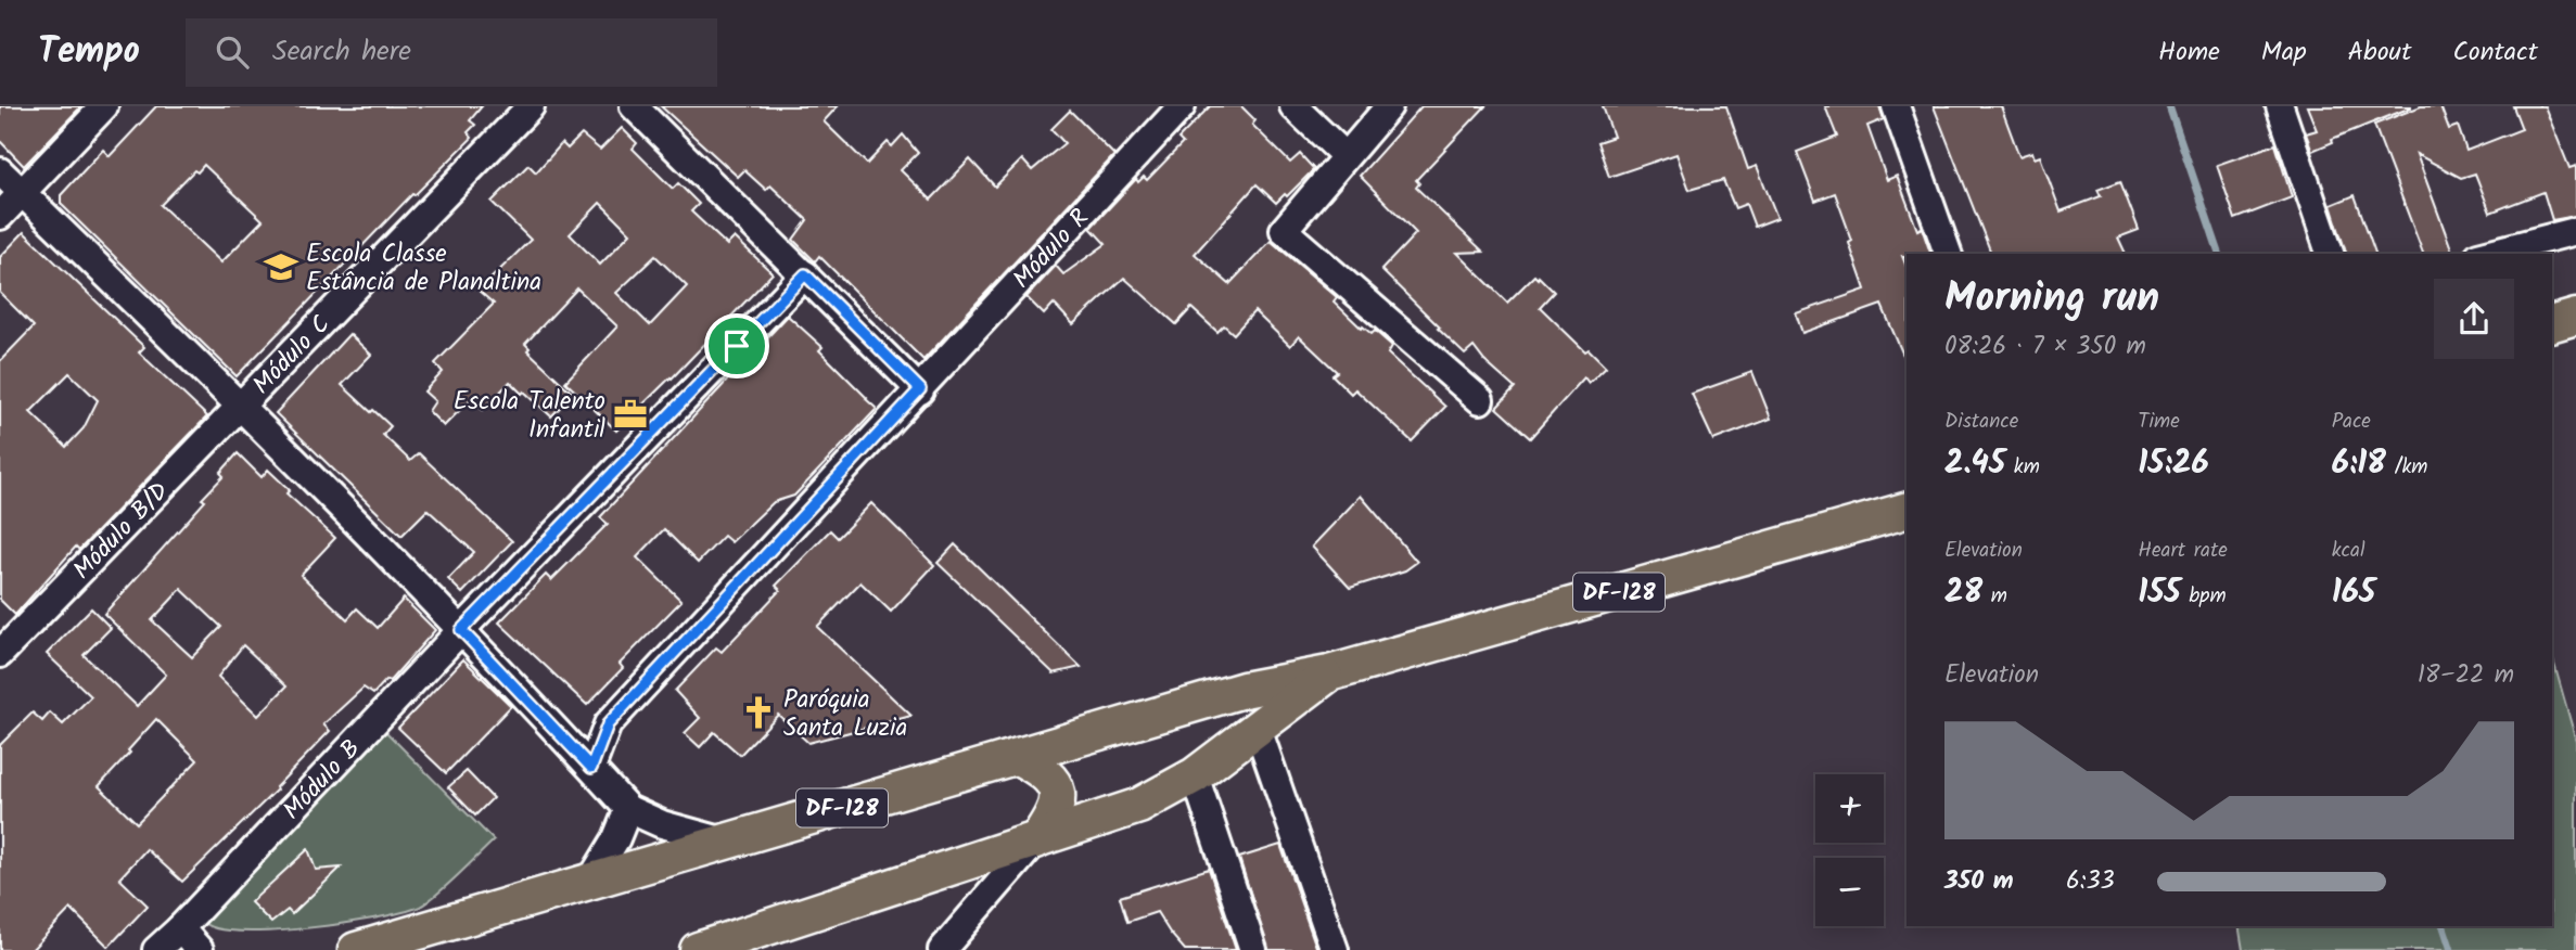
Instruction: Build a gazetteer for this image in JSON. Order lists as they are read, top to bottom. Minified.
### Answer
{"streets":{"main road":["DF-128"],"street":["Módulo R","Módulo C","Módulo B/D","Módulo B"]},"crossings":[["Módulo C","Módulo B/D"]],"places":{"school or university":["Escola Classe Estância de Planaltina"],"office":["Escola Talento Infantil"],"church":["Paróquia Santa Luzia"]},"page":{"header":"Tempo","search":"Search here","nav":["Home","Map","About","Contact"],"heading":["Morning run","08:26 · 7 × 350 m"],"stats":[["Distance","2.45 km"],["Time","15:26"],["Pace","6:18 /km"],["Elevation","28 m"],["Heart rate","155 bpm"],["kcal","165"]],"chart":["Elevation","18–22 m"],"map_buttons":["+","−"],"list":[{"name":"350 m","note":"6:33"}]}}
